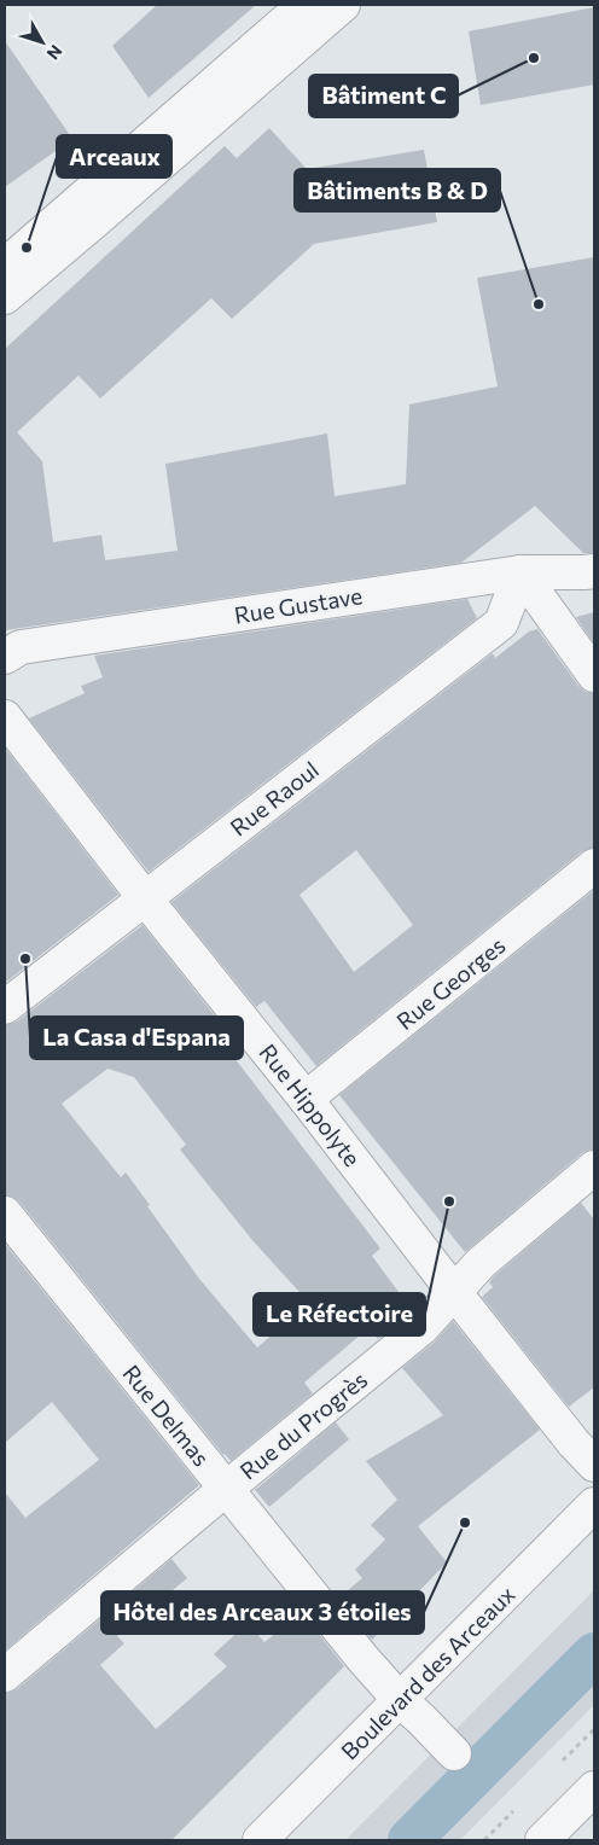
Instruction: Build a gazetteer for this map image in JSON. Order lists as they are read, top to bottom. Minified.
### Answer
{"streets":{"street":["Rue Gustave","Rue Raoul","Rue Georges","Rue Hippolyte","Rue Delmas","Rue du Progrès","Boulevard des Arceaux"]},"crossings":[["Rue Gustave","Rue Raoul"],["Rue Raoul","Rue Hippolyte"],["Rue Georges","Rue Hippolyte"],["Rue Hippolyte","Rue du Progrès"],["Rue Delmas","Rue du Progrès"],["Rue Delmas","Boulevard des Arceaux"]],"places":["Bâtiment C","Arceaux","Bâtiments B & D","La Casa d'Espana","Le Réfectoire","Hôtel des Arceaux 3 étoiles"],"north":"bottom right"}
